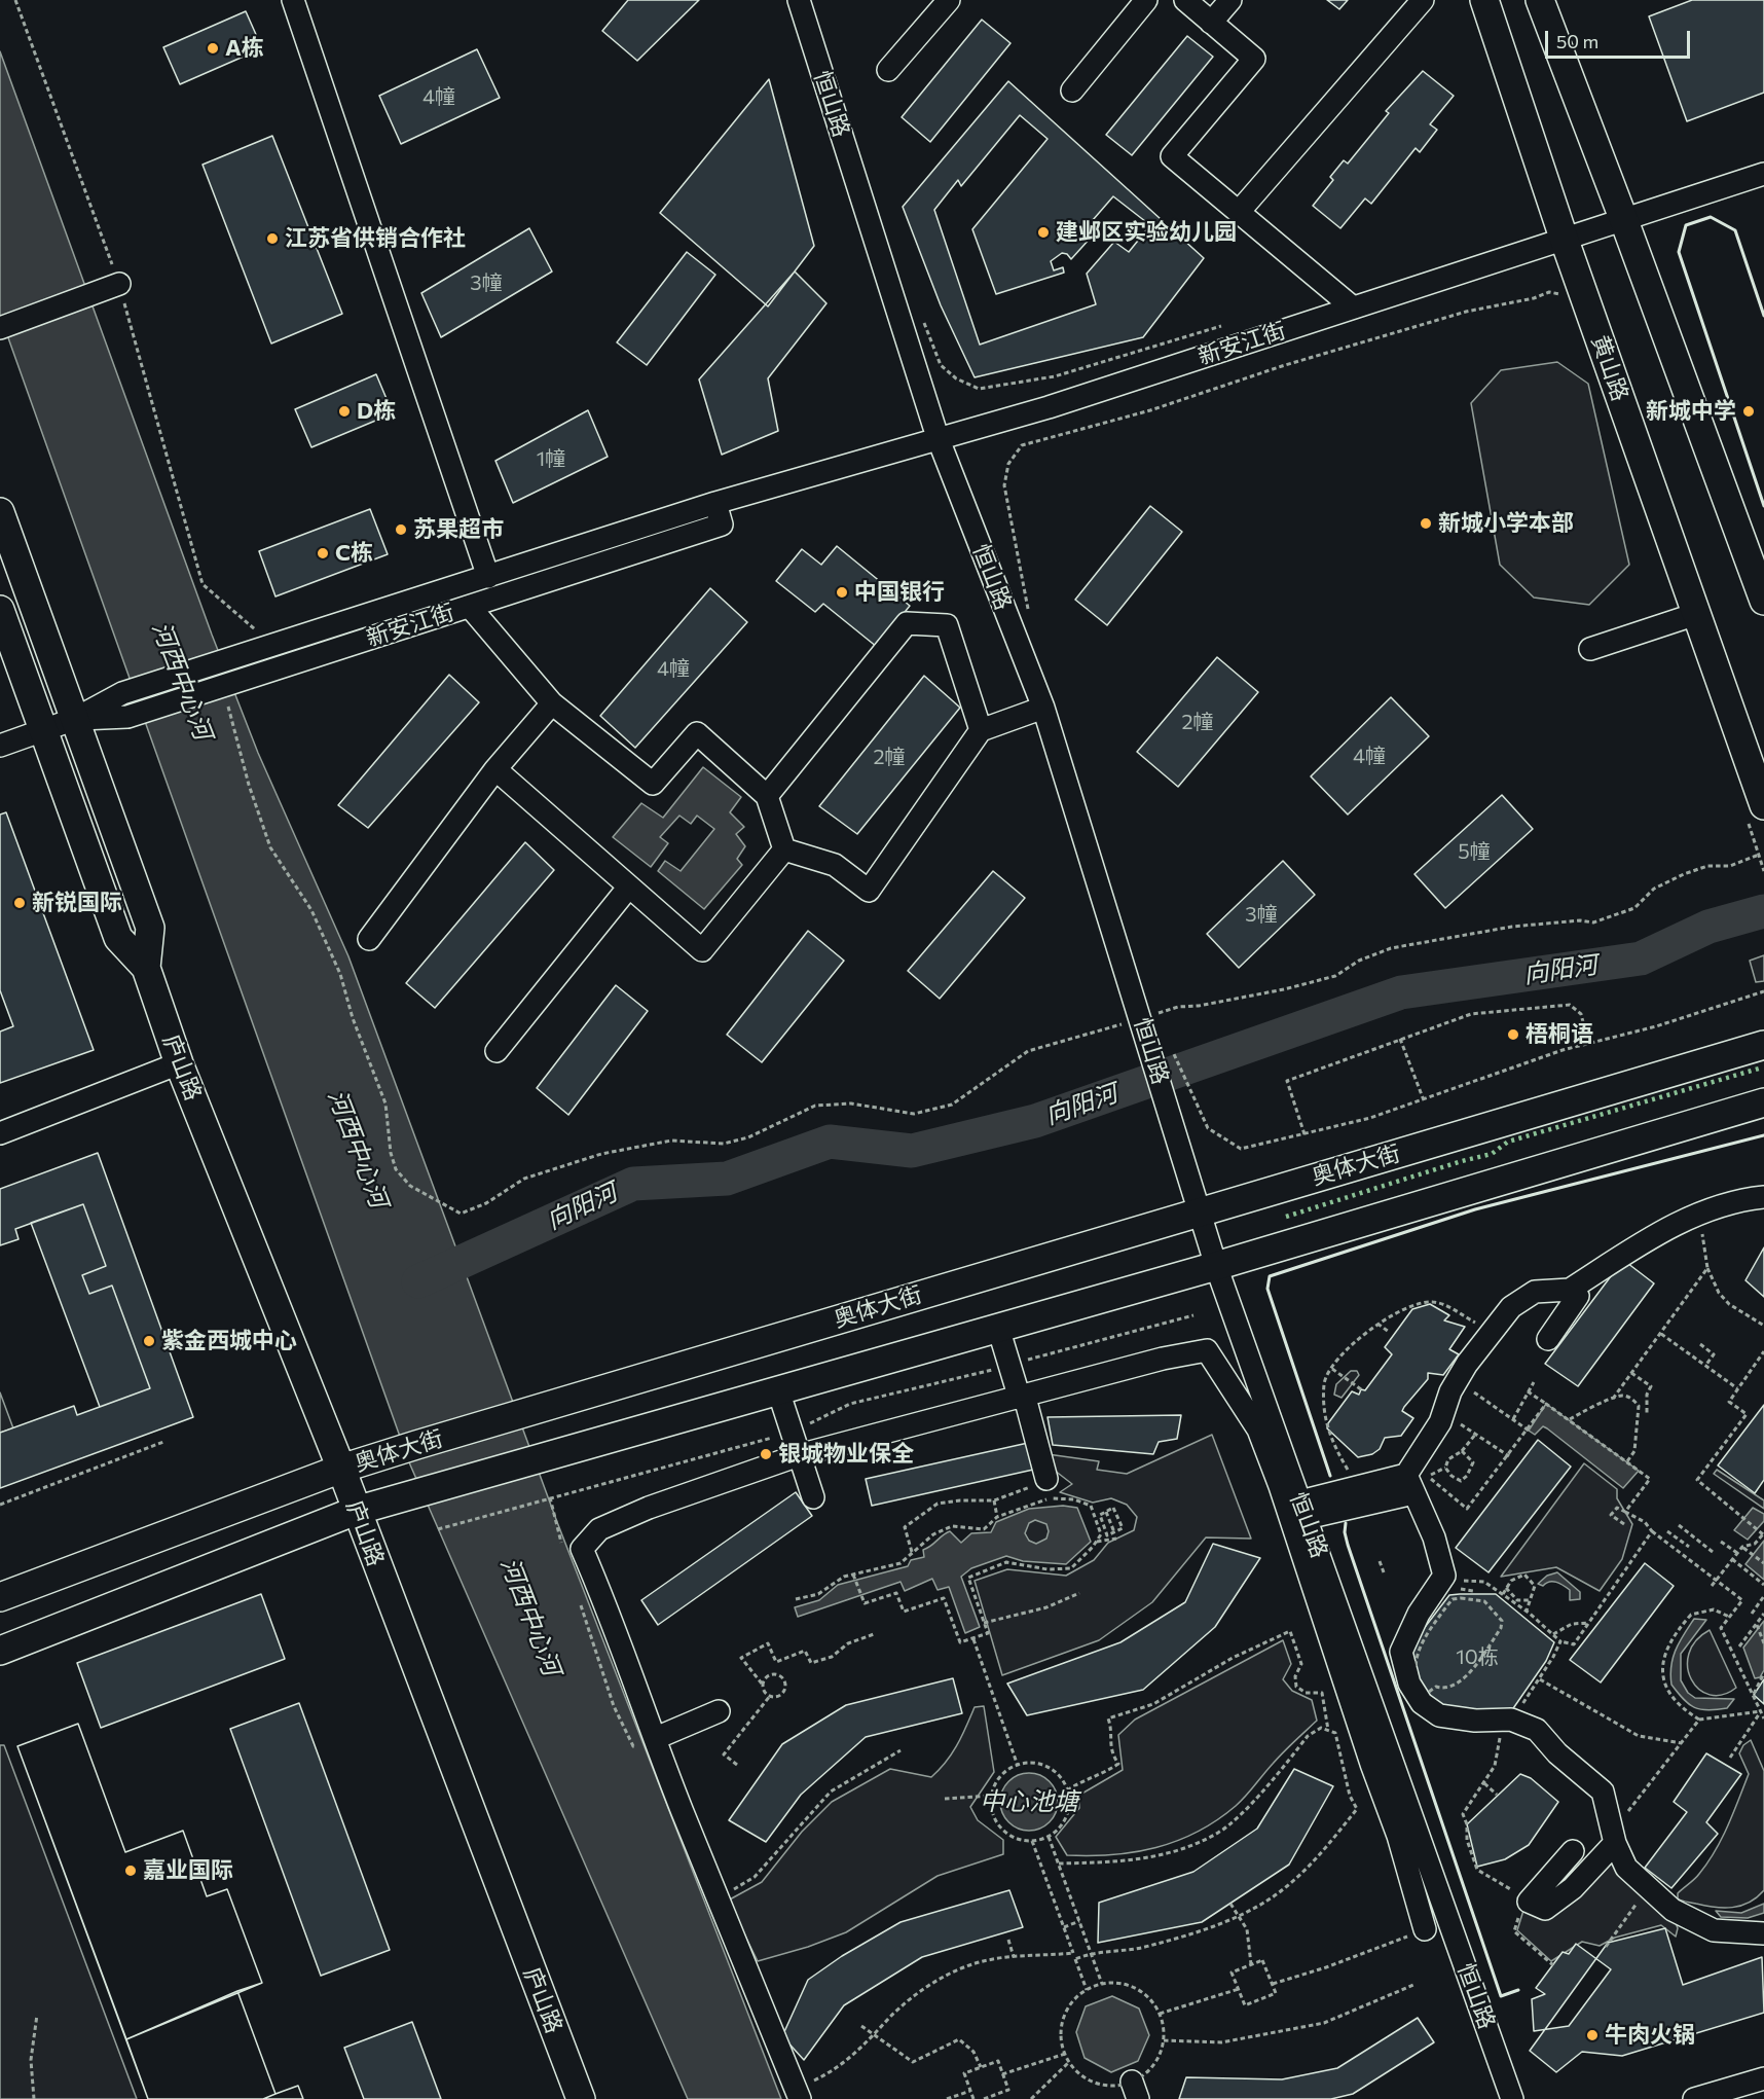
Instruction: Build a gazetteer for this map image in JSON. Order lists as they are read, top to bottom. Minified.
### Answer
{"streets":{"main road":["黄山路","庐山路","奥体大街"],"street":["恒山路","新安江街"]},"crossings":[["恒山路","新安江街"],["恒山路","奥体大街"],["新安江街","黄山路"],["新安江街","庐山路"],["庐山路","奥体大街"]],"water":["河西中心河","向阳河","中心池塘"],"places":["A栋","建邺区实验幼儿园","江苏省供销合作社","D栋","新城中学","新城小学本部","苏果超市","C栋","中国银行","新锐国际","梧桐语","紫金西城中心","银城物业保全","嘉业国际","牛肉火锅"],"house_numbers":["4幢","3幢","1幢","4幢","2幢","4幢","2幢","5幢","3幢","10栋"],"scale_bar":"50 m"}
